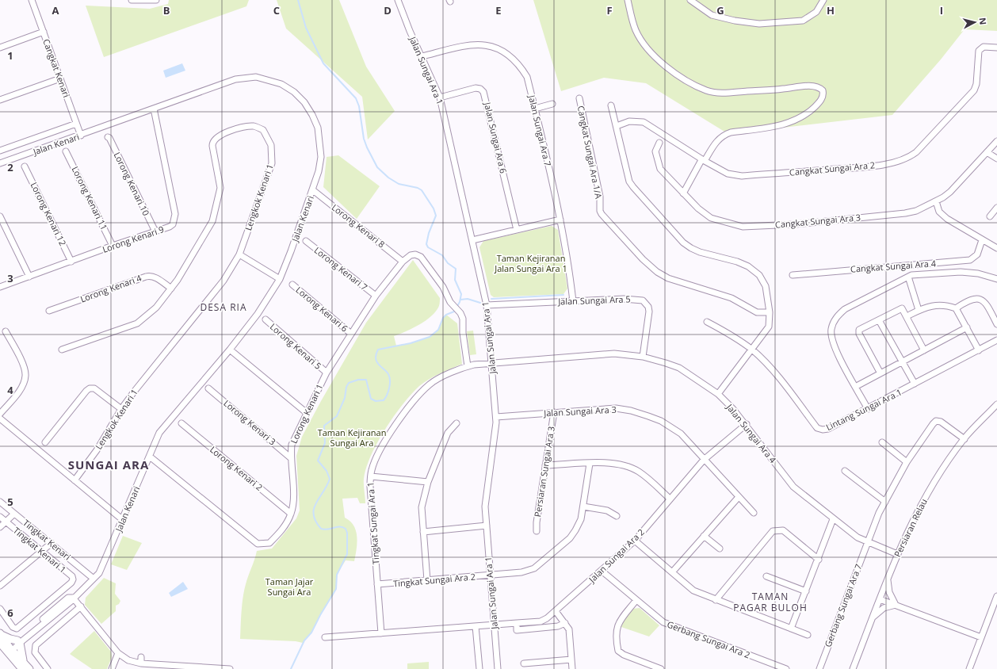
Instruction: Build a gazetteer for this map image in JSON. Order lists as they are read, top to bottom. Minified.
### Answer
{"streets":{"street":["Cangkat Kenari","Jalan Sungai Ara 1","Jalan Sungai Ara 7","Jalan Sungai Ara 6","Jalan Kenari","Cangkat Sungai Ara 1/A","Cangkat Sungai Ara 2","Lorong Kenari 10","Lengkok Kenari 1","Lorong Kenari 11","Lorong Kenari 12","Cangkat Sungai Ara 3","Lorong Kenari 8","Lorong Kenari 9","Cangkat Sungai Ara 4","Lorong Kenari 7","Lorong Kenari 4","Jalan Sungai Ara 5","Lorong Kenari 6","Lorong Kenari 5","Lintang Sungai Ara 1","Jalan Sungai Ara 3","Lorong Kenari 1","Lorong Kenari 3","Jalan Sungai Ara 4","Lorong Kenari 2","Persiaran Sungai Ara 3","Tingkat Sungai Ara 1","Persiaran Relau","Tingkat Kenari","Tingkat Kenari 1","Jalan Sungai Ara 2","Tingkat Sungai Ara 2","Gerbang Sungai Ara 7","Gerbang Sungai Ara 2"]},"crossings":[["Cangkat Kenari","Jalan Kenari"],["Jalan Sungai Ara 1","Jalan Sungai Ara 7"],["Jalan Sungai Ara 1","Jalan Sungai Ara 6"],["Jalan Sungai Ara 1","Jalan Sungai Ara 5"],["Jalan Sungai Ara 1","Jalan Sungai Ara 3"],["Jalan Sungai Ara 1","Jalan Sungai Ara 4"],["Jalan Sungai Ara 1","Tingkat Sungai Ara 1"],["Jalan Sungai Ara 1","Jalan Sungai Ara 2"],["Jalan Sungai Ara 1","Tingkat Sungai Ara 2"],["Jalan Sungai Ara 7","Jalan Sungai Ara 5"],["Jalan Kenari","Lorong Kenari 8"],["Jalan Kenari","Lorong Kenari 9"],["Jalan Kenari","Lorong Kenari 1"],["Jalan Kenari","Tingkat Kenari"],["Lorong Kenari 10","Lorong Kenari 9"],["Lengkok Kenari 1","Lorong Kenari 4"],["Lorong Kenari 11","Lorong Kenari 9"],["Lorong Kenari 12","Lorong Kenari 9"],["Lorong Kenari 8","Lorong Kenari 1"],["Lorong Kenari 7","Lorong Kenari 1"],["Jalan Sungai Ara 5","Jalan Sungai Ara 4"],["Lorong Kenari 6","Lorong Kenari 1"],["Lorong Kenari 5","Lorong Kenari 1"],["Jalan Sungai Ara 3","Persiaran Sungai Ara 3"],["Jalan Sungai Ara 3","Jalan Sungai Ara 2"],["Lorong Kenari 1","Lorong Kenari 3"],["Lorong Kenari 1","Lorong Kenari 2"],["Lorong Kenari 1","Tingkat Sungai Ara 1"],["Jalan Sungai Ara 4","Tingkat Sungai Ara 1"],["Jalan Sungai Ara 4","Persiaran Relau"],["Jalan Sungai Ara 4","Jalan Sungai Ara 2"],["Jalan Sungai Ara 4","Gerbang Sungai Ara 7"],["Tingkat Sungai Ara 1","Tingkat Sungai Ara 2"],["Persiaran Relau","Gerbang Sungai Ara 7"],["Jalan Sungai Ara 2","Gerbang Sungai Ara 2"]],"districts":["DESA RIA","SUNGAI ARA","TAMAN PAGAR BULOH"],"parks":["Taman Kejiranan Jalan Sungai Ara 1","Taman Kejiranan Sungai Ara","Taman Jajar Sungai Ara"],"north":"right","grid":{"columns":["A","B","C","D","E","F","G","H","I"],"rows":["1","2","3","4","5","6"]}}
